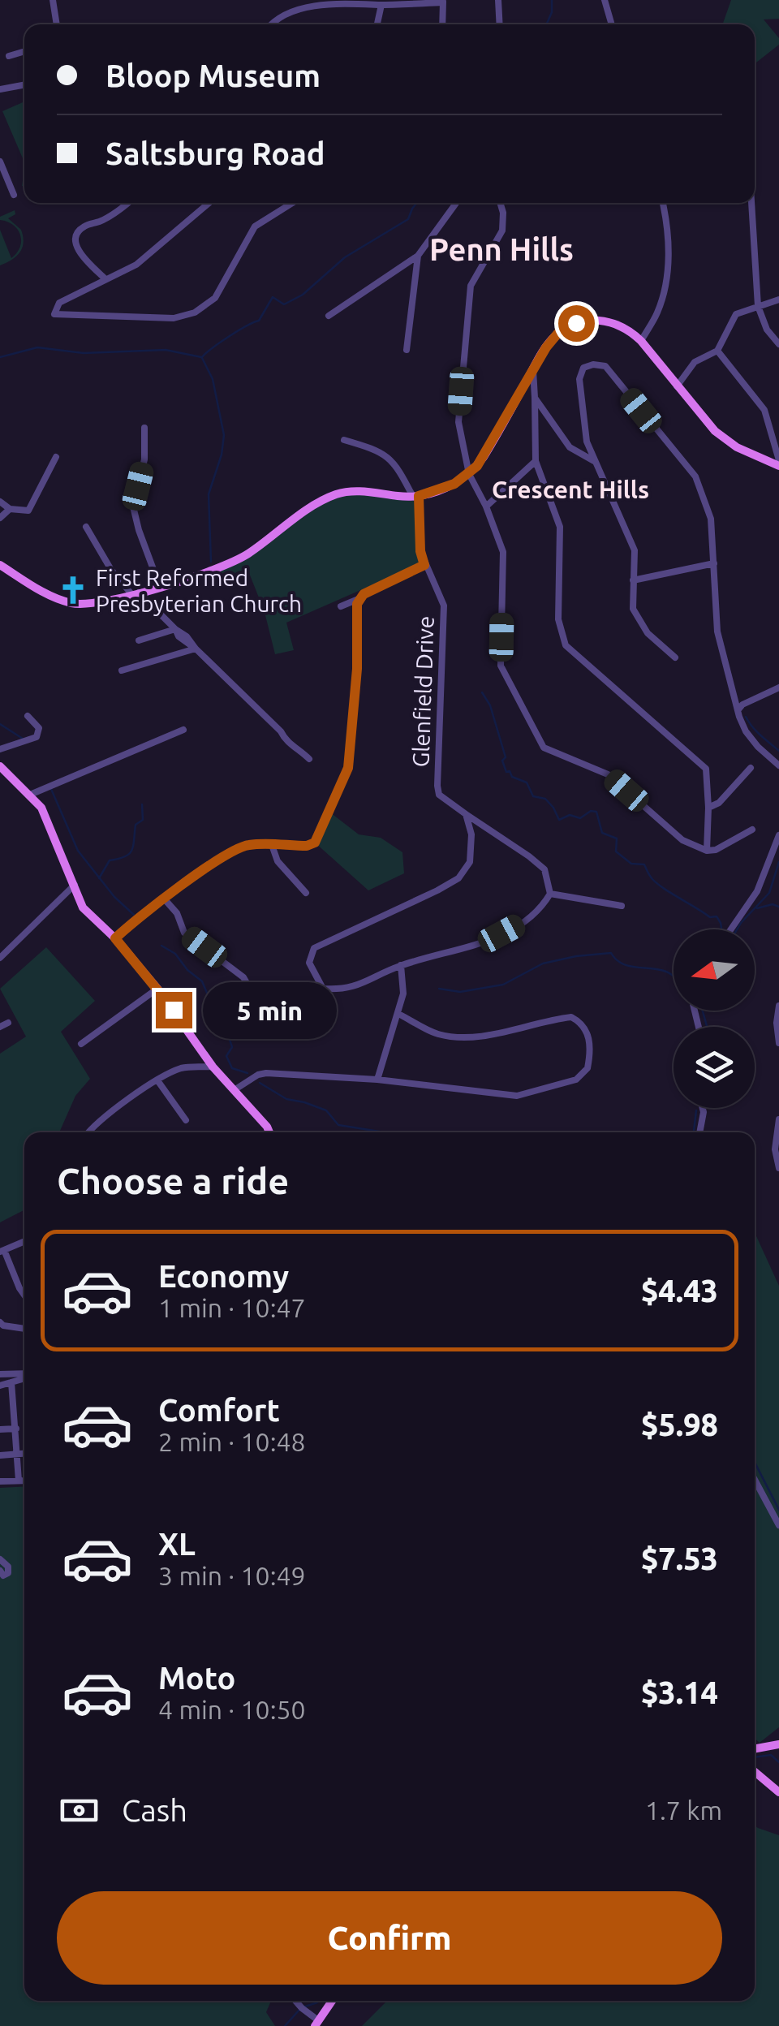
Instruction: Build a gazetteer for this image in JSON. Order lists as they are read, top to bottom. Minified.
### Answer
{"streets":{"street":["Glenfield Drive"]},"districts":["Penn Hills","Crescent Hills"],"places":{"church":["First Reformed Presbyterian Church"]},"north":"left","page":{"banner":["Bloop Museum","Saltsburg Road"],"bubble":"5 min","heading":"Choose a ride","list":[{"name":"Economy","note":"1 min · 10:47","value":"$4.43"},{"name":"Comfort","note":"2 min · 10:48","value":"$5.98"},{"name":"XL","note":"3 min · 10:49","value":"$7.53"},{"name":"Moto","note":"4 min · 10:50","value":"$3.14"}],"pay":["Cash","1.7 km"],"buttons":"Confirm"}}
